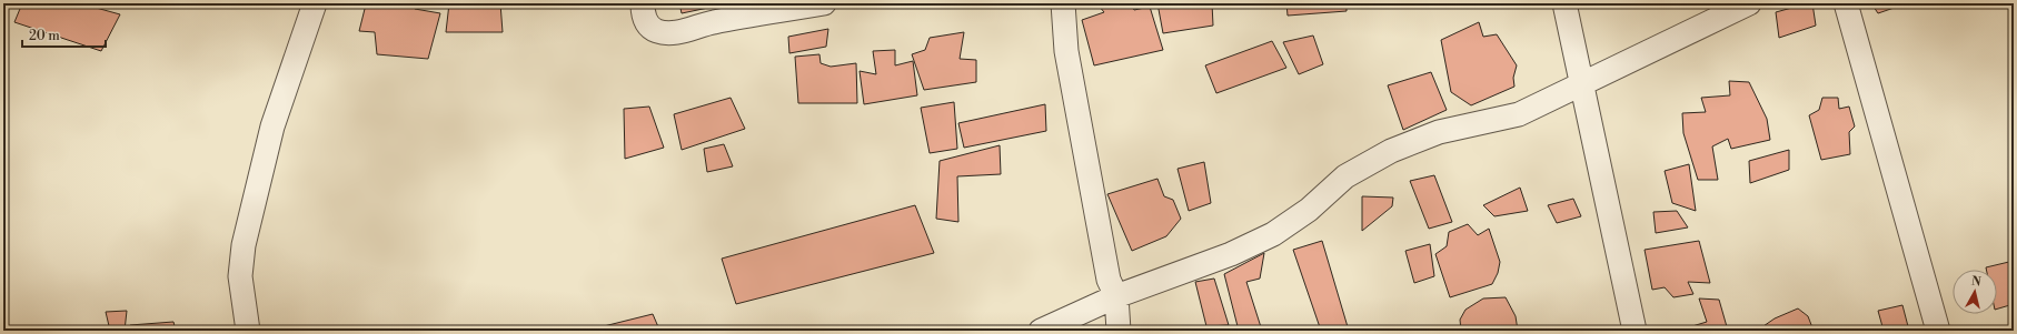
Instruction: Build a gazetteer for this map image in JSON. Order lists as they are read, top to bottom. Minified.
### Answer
{"scale_bar":"20 m","north":"top"}
